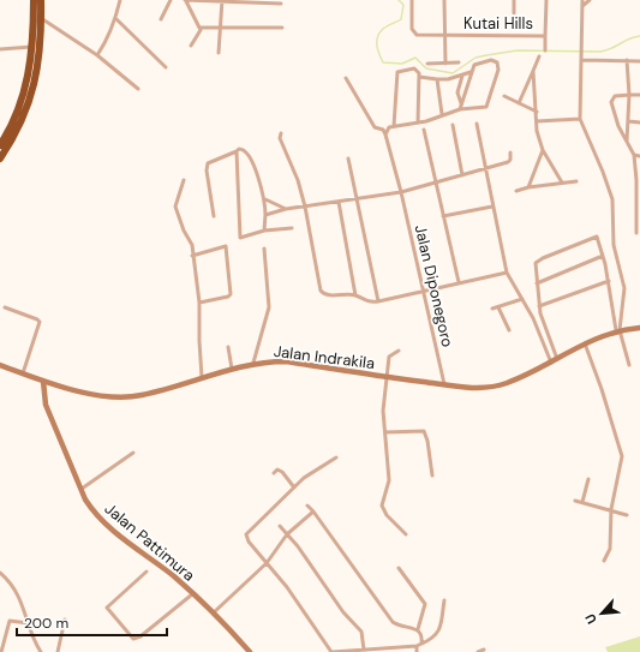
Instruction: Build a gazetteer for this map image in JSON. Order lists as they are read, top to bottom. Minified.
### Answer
{"streets":{"street":["Kutai Hills","Jalan Diponegoro","Jalan Indrakila","Jalan Pattimura"]},"crossings":[["Jalan Diponegoro","Jalan Indrakila"],["Jalan Indrakila","Jalan Pattimura"]],"scale_bar":"200 m","north":"bottom left"}
